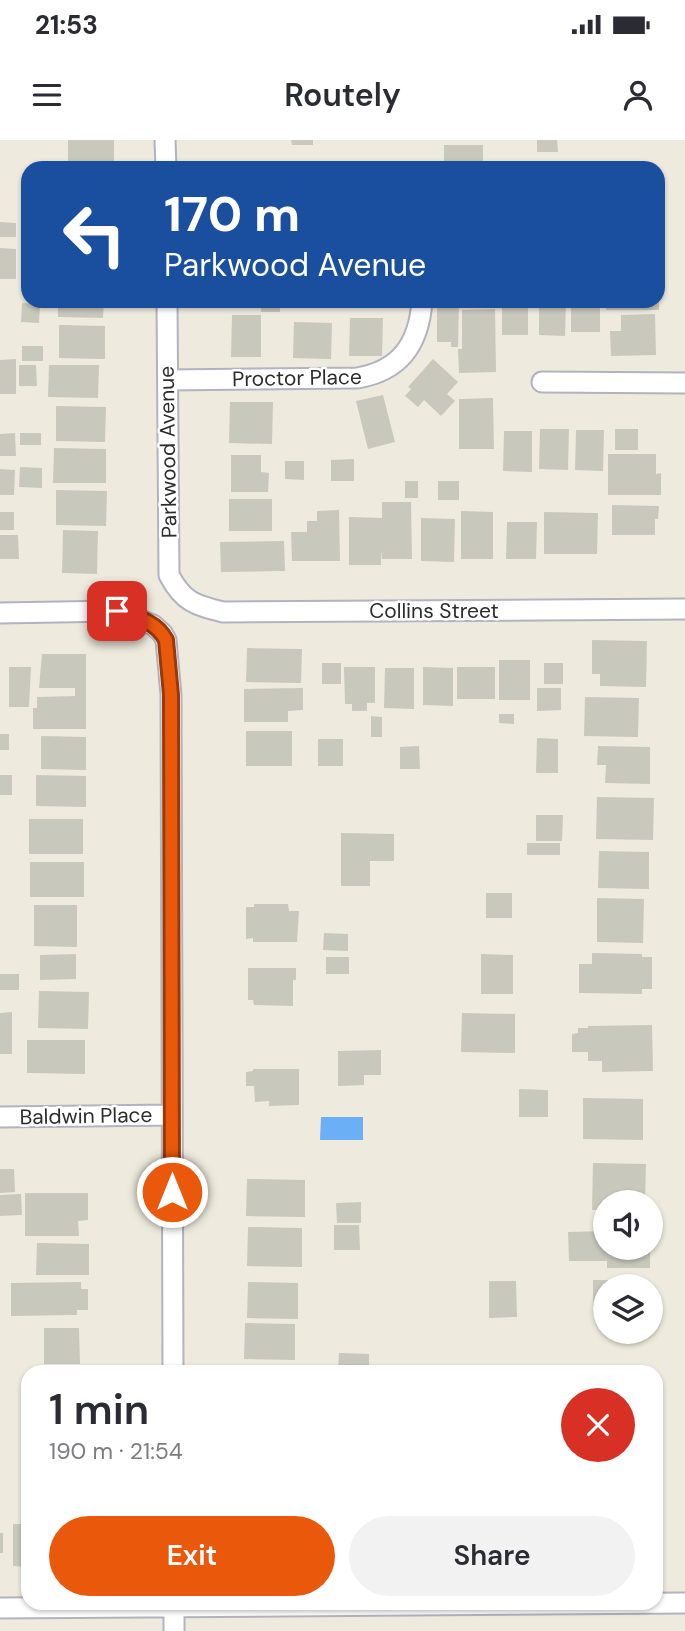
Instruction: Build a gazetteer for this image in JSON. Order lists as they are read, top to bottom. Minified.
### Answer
{"streets":{"street":["Proctor Place","Parkwood Avenue","Collins Street","Baldwin Place"]},"crossings":[["Proctor Place","Parkwood Avenue"],["Parkwood Avenue","Collins Street"]],"page":{"status":"21:53","header":"Routely","turn":["170 m","Parkwood Avenue"],"heading":["1 min","190 m · 21:54"],"buttons":["Exit","Share"]}}
